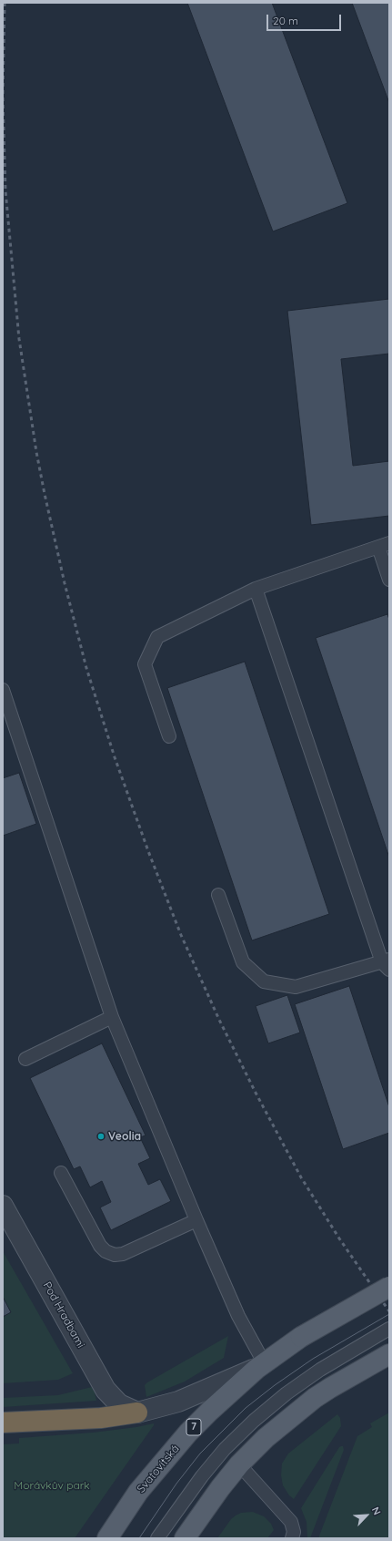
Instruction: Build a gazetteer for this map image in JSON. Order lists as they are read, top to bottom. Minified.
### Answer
{"streets":{"main road":["7","Svatovítská"],"street":["Pod Hradbami"]},"parks":["Morávkův park"],"places":["Veolia"],"scale_bar":"20 m","north":"top right"}
